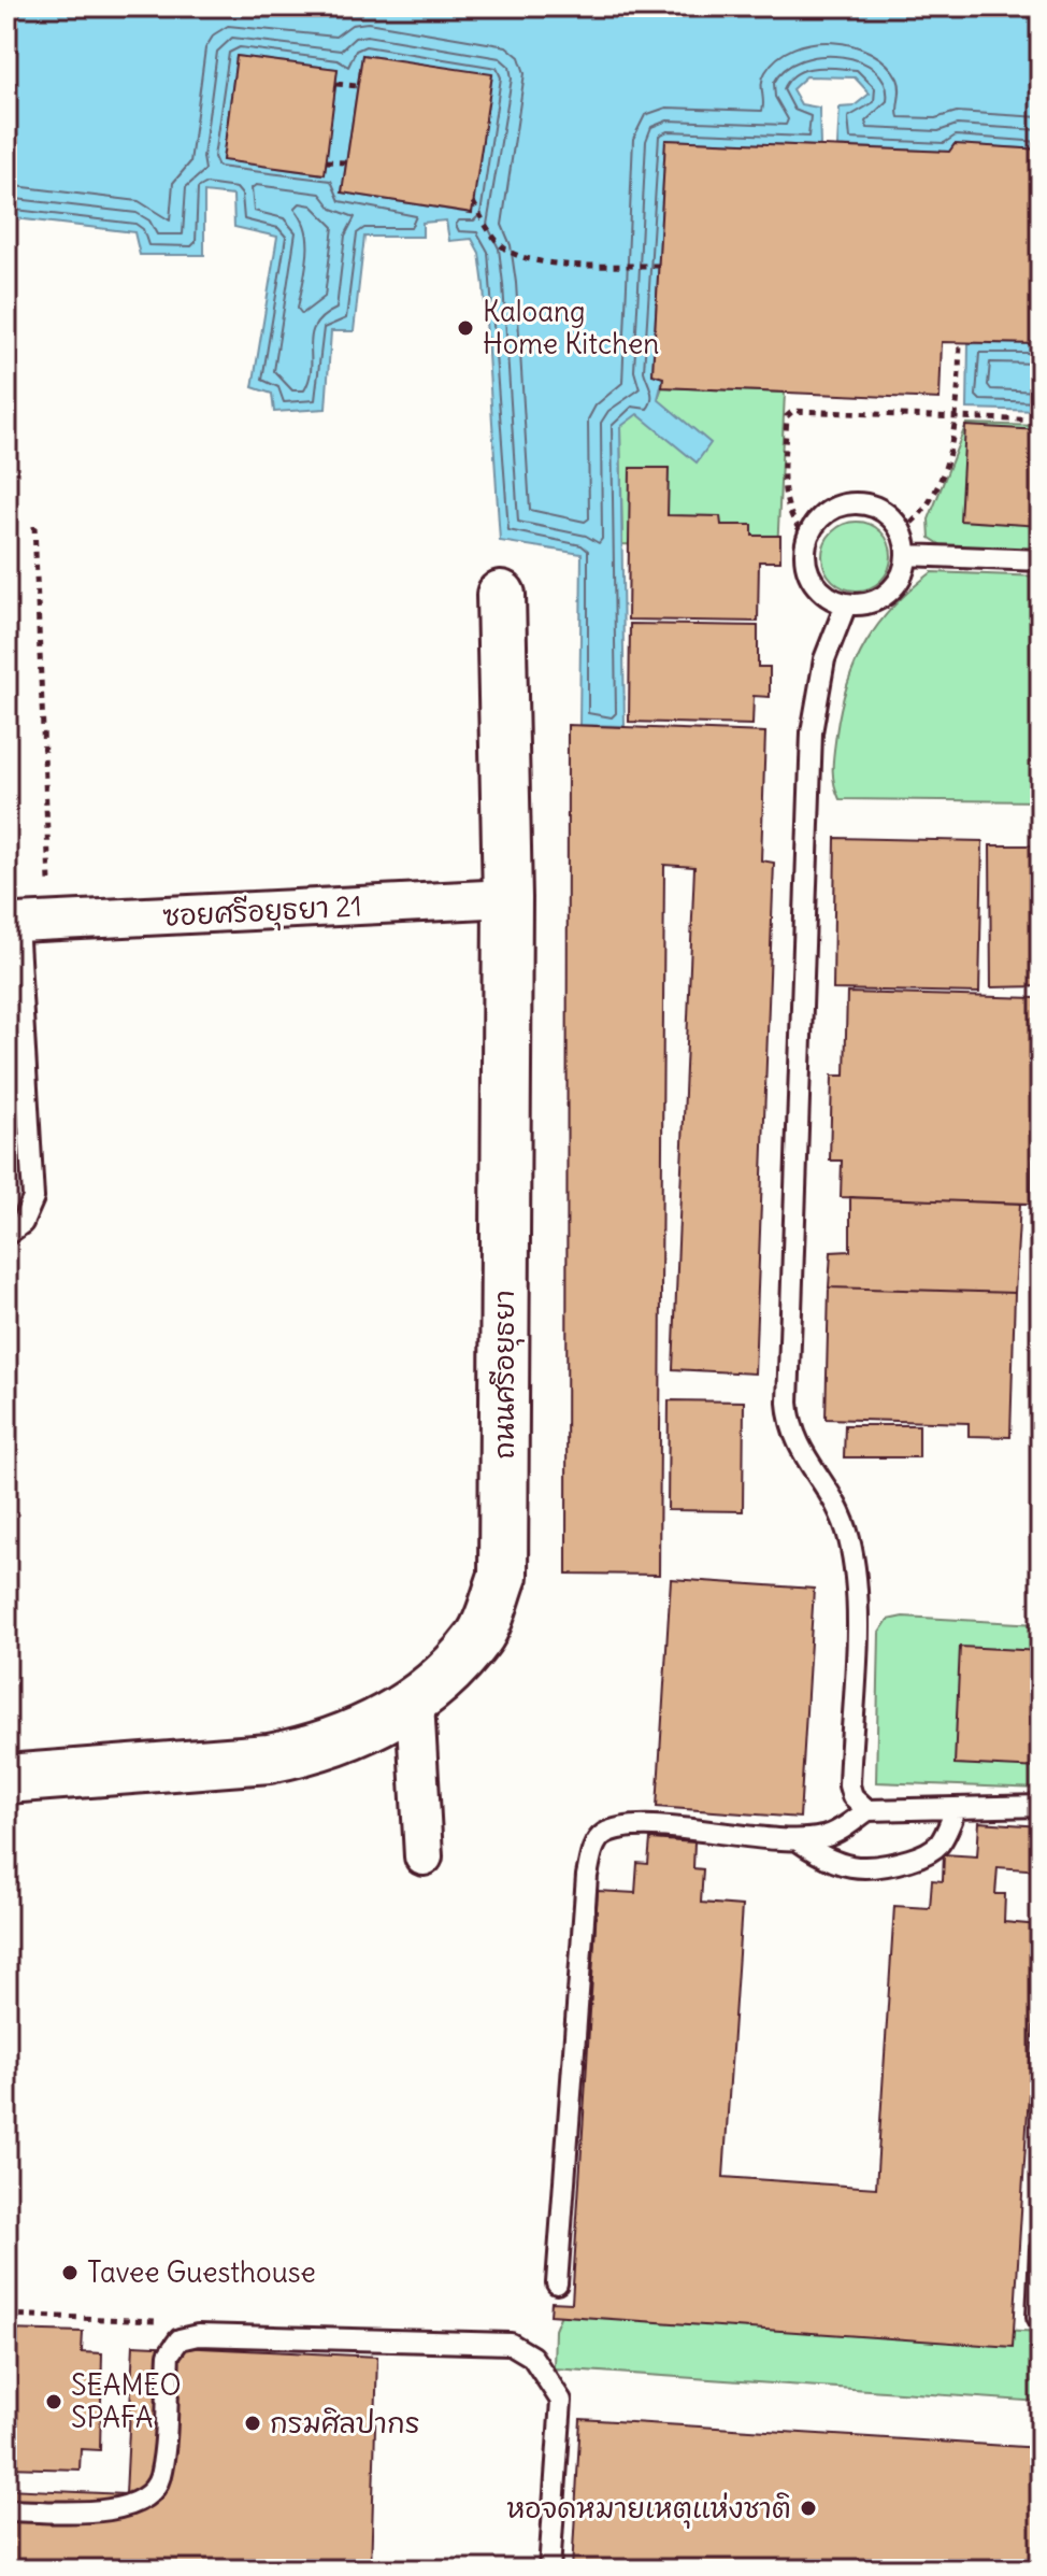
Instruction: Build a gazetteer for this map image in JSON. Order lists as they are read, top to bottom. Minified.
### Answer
{"streets":{"street":["ซอยศรีอยุธยา 21","ถนนศรีอยุธยา"]},"crossings":[["ซอยศรีอยุธยา 21","ถนนศรีอยุธยา"]],"places":["Kaloang Home Kitchen","Tavee Guesthouse","SEAMEO SPAFA","กรมศิลปากร","หอจดหมายเหตุแห่งชาติ"]}
